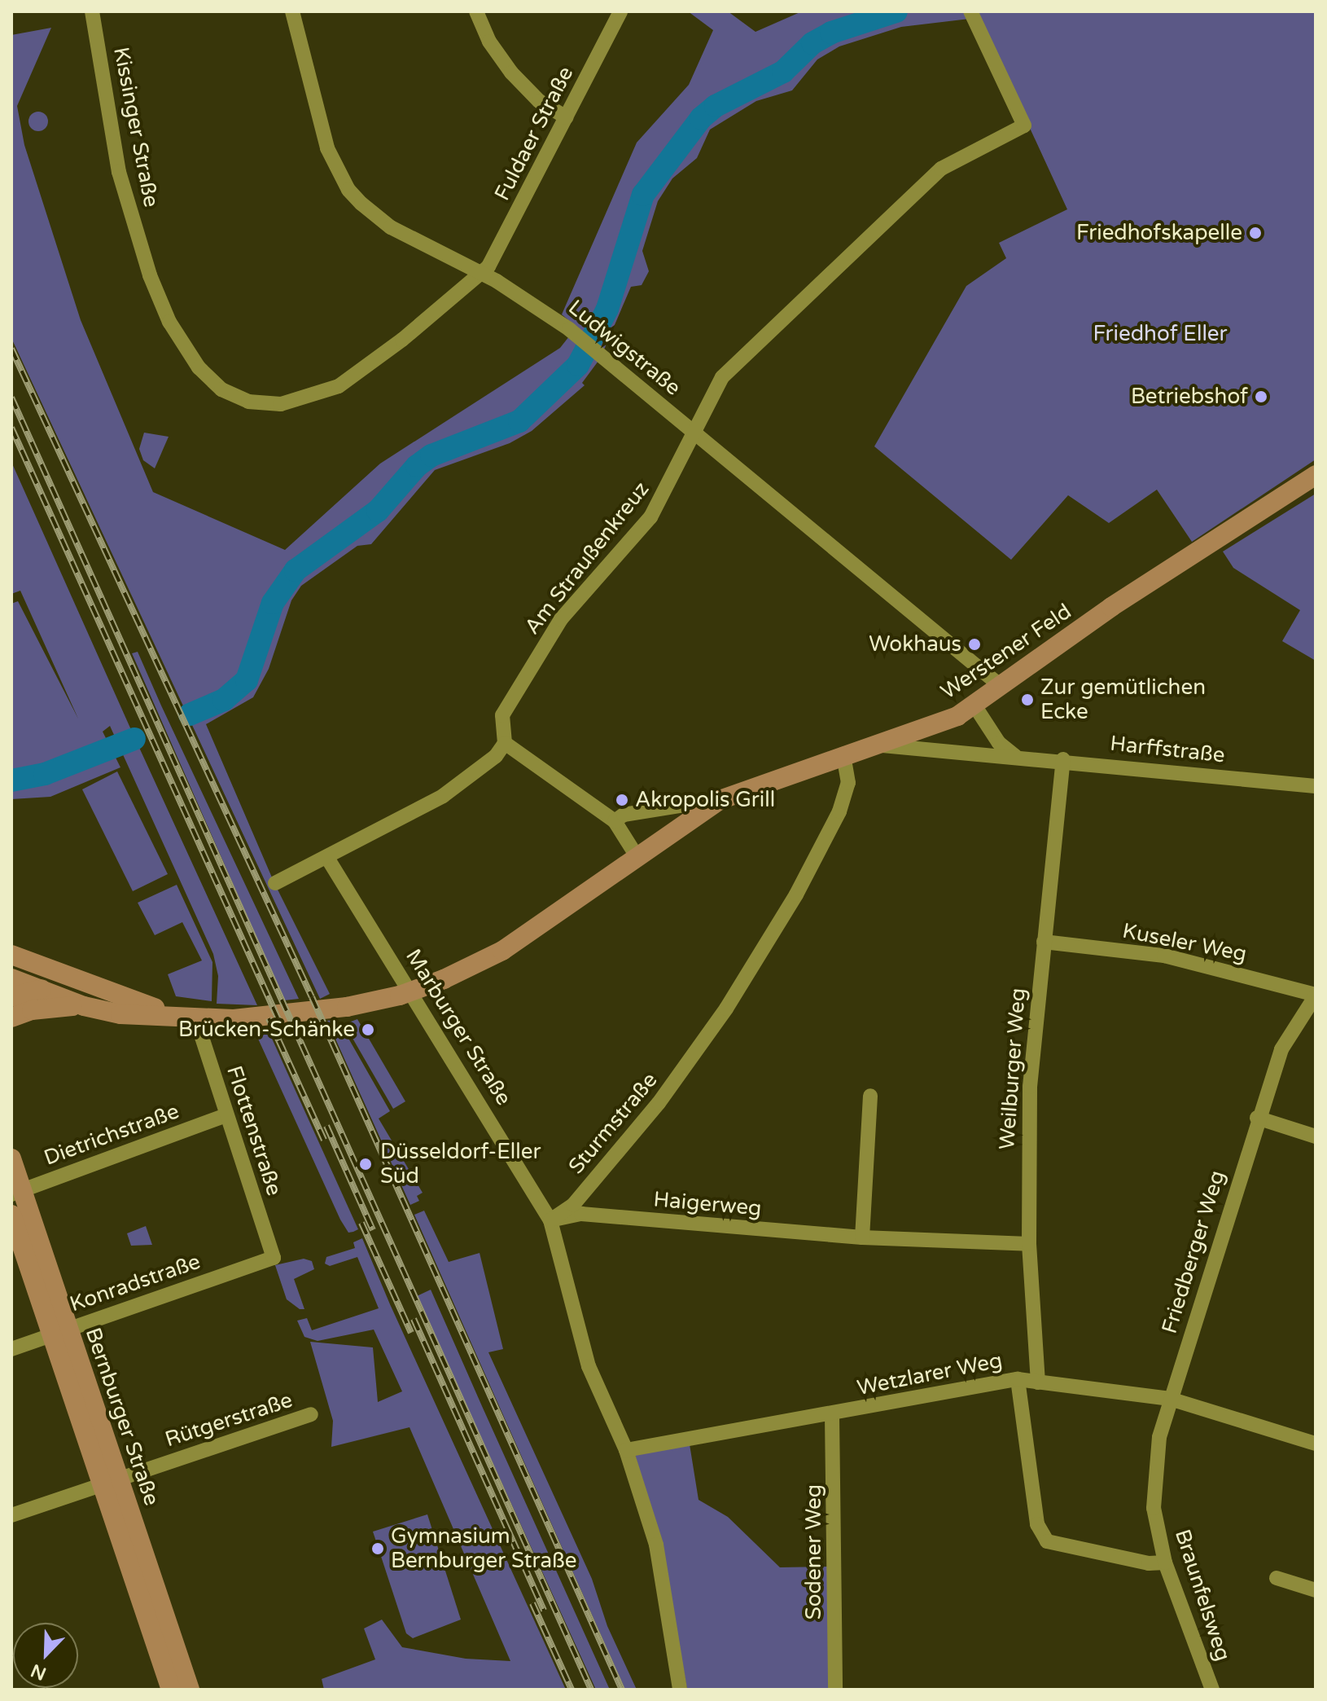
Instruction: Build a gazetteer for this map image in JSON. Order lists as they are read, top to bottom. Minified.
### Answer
{"streets":{"main road":["Werstener Feld","Bernburger Straße"],"street":["Kissinger Straße","Fuldaer Straße","Ludwigstraße","Am Straußenkreuz","Harffstraße","Kuseler Weg","Marburger Straße","Weilburger Weg","Sturmstraße","Flottenstraße","Dietrichstraße","Haigerweg","Friedberger Weg","Konradstraße","Wetzlarer Weg","Rütgerstraße","Sodener Weg","Braunfelsweg"]},"crossings":[["Kissinger Straße","Fuldaer Straße"],["Kissinger Straße","Ludwigstraße"],["Fuldaer Straße","Ludwigstraße"],["Ludwigstraße","Am Straußenkreuz"],["Ludwigstraße","Werstener Feld"],["Werstener Feld","Harffstraße"],["Werstener Feld","Marburger Straße"],["Werstener Feld","Sturmstraße"],["Werstener Feld","Flottenstraße"],["Harffstraße","Weilburger Weg"],["Kuseler Weg","Weilburger Weg"],["Kuseler Weg","Friedberger Weg"],["Marburger Straße","Sturmstraße"],["Marburger Straße","Haigerweg"],["Weilburger Weg","Haigerweg"],["Weilburger Weg","Wetzlarer Weg"],["Sturmstraße","Haigerweg"],["Flottenstraße","Dietrichstraße"],["Flottenstraße","Konradstraße"],["Dietrichstraße","Bernburger Straße"],["Friedberger Weg","Wetzlarer Weg"],["Friedberger Weg","Braunfelsweg"],["Konradstraße","Bernburger Straße"],["Wetzlarer Weg","Sodener Weg"],["Wetzlarer Weg","Braunfelsweg"],["Bernburger Straße","Rütgerstraße"]],"parks":["Friedhof Eller"],"places":["Friedhofskapelle","Betriebshof","Wokhaus","Zur gemütlichen Ecke","Akropolis Grill","Brücken-Schänke","Düsseldorf-Eller Süd","Gymnasium Bernburger Straße"],"north":"bottom left"}
